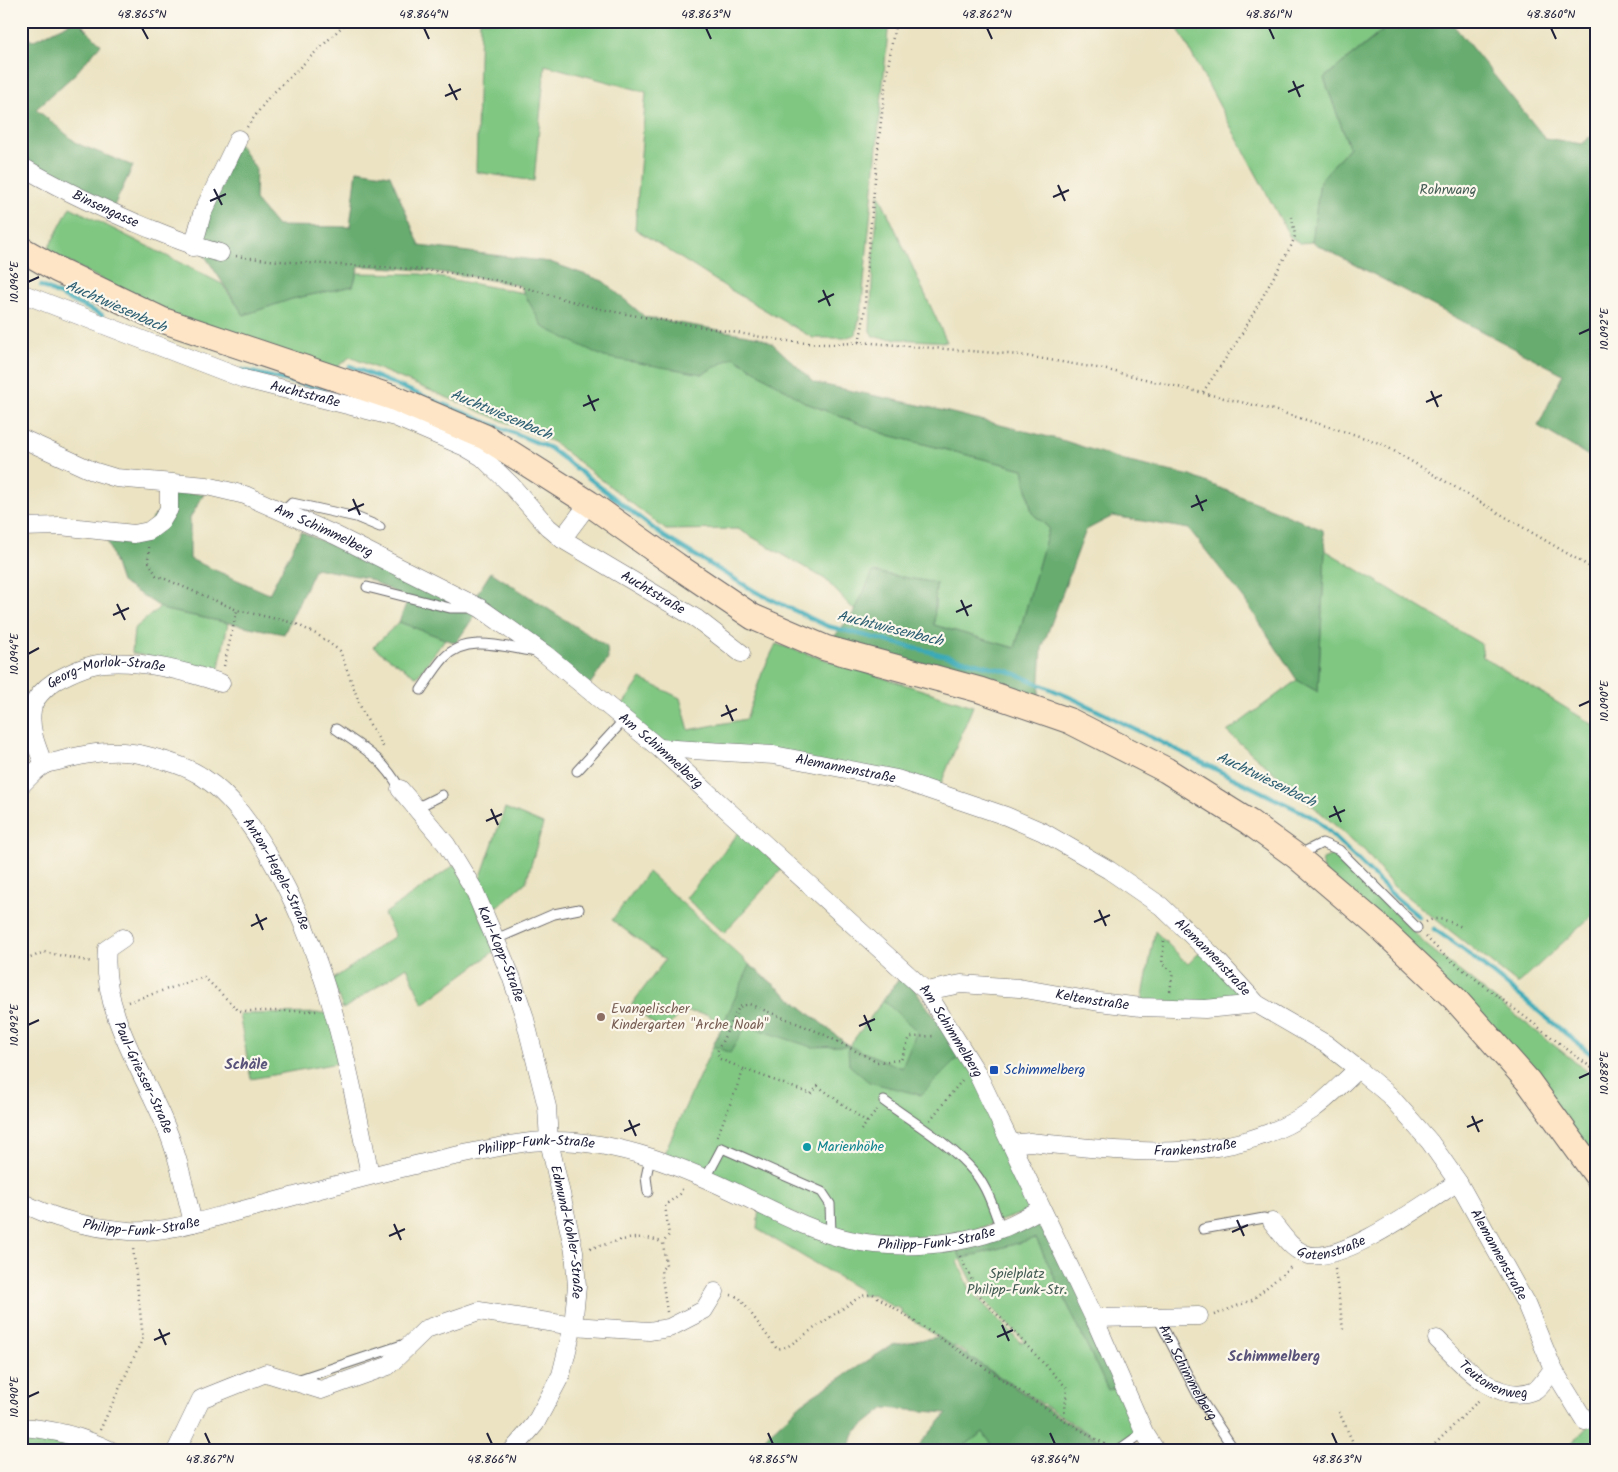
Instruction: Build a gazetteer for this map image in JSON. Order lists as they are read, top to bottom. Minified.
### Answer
{"streets":{"street":["Binsengasse","Auchtstraße","Am Schimmelberg","Georg-Morlok-Straße","Alemannenstraße","Anton-Hegele-Straße","Karl-Kopp-Straße","Keltenstraße","Paul-Griesser-Straße","Frankenstraße","Philipp-Funk-Straße","Edmund-Kohler-Straße","Gotenstraße","Teutonenweg"]},"crossings":[["Am Schimmelberg","Alemannenstraße"],["Am Schimmelberg","Keltenstraße"],["Am Schimmelberg","Frankenstraße"],["Am Schimmelberg","Philipp-Funk-Straße"],["Georg-Morlok-Straße","Anton-Hegele-Straße"],["Alemannenstraße","Keltenstraße"],["Alemannenstraße","Frankenstraße"],["Alemannenstraße","Gotenstraße"],["Alemannenstraße","Teutonenweg"],["Anton-Hegele-Straße","Philipp-Funk-Straße"],["Karl-Kopp-Straße","Philipp-Funk-Straße"],["Karl-Kopp-Straße","Edmund-Kohler-Straße"],["Paul-Griesser-Straße","Philipp-Funk-Straße"],["Philipp-Funk-Straße","Edmund-Kohler-Straße"]],"districts":["Schäle","Schimmelberg"],"water":["Auchtwiesenbach"],"parks":["Rohrwang","Spielplatz Philipp-Funk-Str."],"places":{"other":["Evangelischer Kindergarten \"Arche Noah\"","Marienhöhe"],"transit":["Schimmelberg"]},"coordinates":["48.865°N","48.864°N","48.863°N","48.862°N","48.861°N","48.860°N","10.096°E","10.092°E","10.094°E","10.090°E","10.088°E","48.867°N","48.866°N"]}
